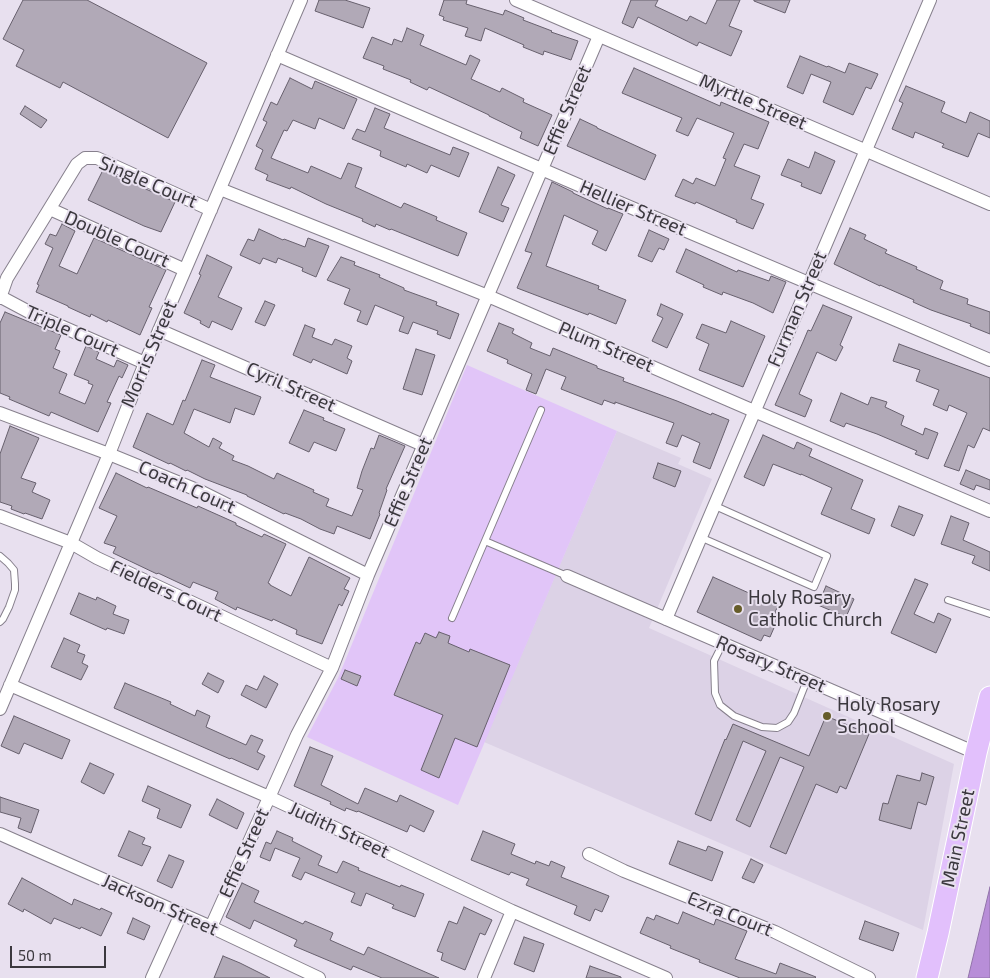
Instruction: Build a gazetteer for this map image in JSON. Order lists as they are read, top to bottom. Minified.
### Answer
{"streets":{"main road":["Main Street"],"street":["Myrtle Street","Effie Street","Single Court","Hellier Street","Double Court","Furman Street","Triple Court","Plum Street","Morris Street","Cyril Street","Coach Court","Fielders Court","Rosary Street","Judith Street","Jackson Street","Ezra Court"]},"crossings":[["Myrtle Street","Effie Street"],["Myrtle Street","Furman Street"],["Effie Street","Hellier Street"],["Effie Street","Plum Street"],["Effie Street","Cyril Street"],["Effie Street","Coach Court"],["Effie Street","Fielders Court"],["Effie Street","Judith Street"],["Effie Street","Jackson Street"],["Single Court","Double Court"],["Single Court","Morris Street"],["Hellier Street","Furman Street"],["Hellier Street","Morris Street"],["Double Court","Morris Street"],["Furman Street","Plum Street"],["Furman Street","Rosary Street"],["Triple Court","Morris Street"],["Plum Street","Morris Street"],["Morris Street","Cyril Street"],["Morris Street","Coach Court"],["Morris Street","Fielders Court"],["Morris Street","Judith Street"],["Rosary Street","Main Street"]],"places":["Holy Rosary Catholic Church","Holy Rosary School"],"scale_bar":"50 m"}
